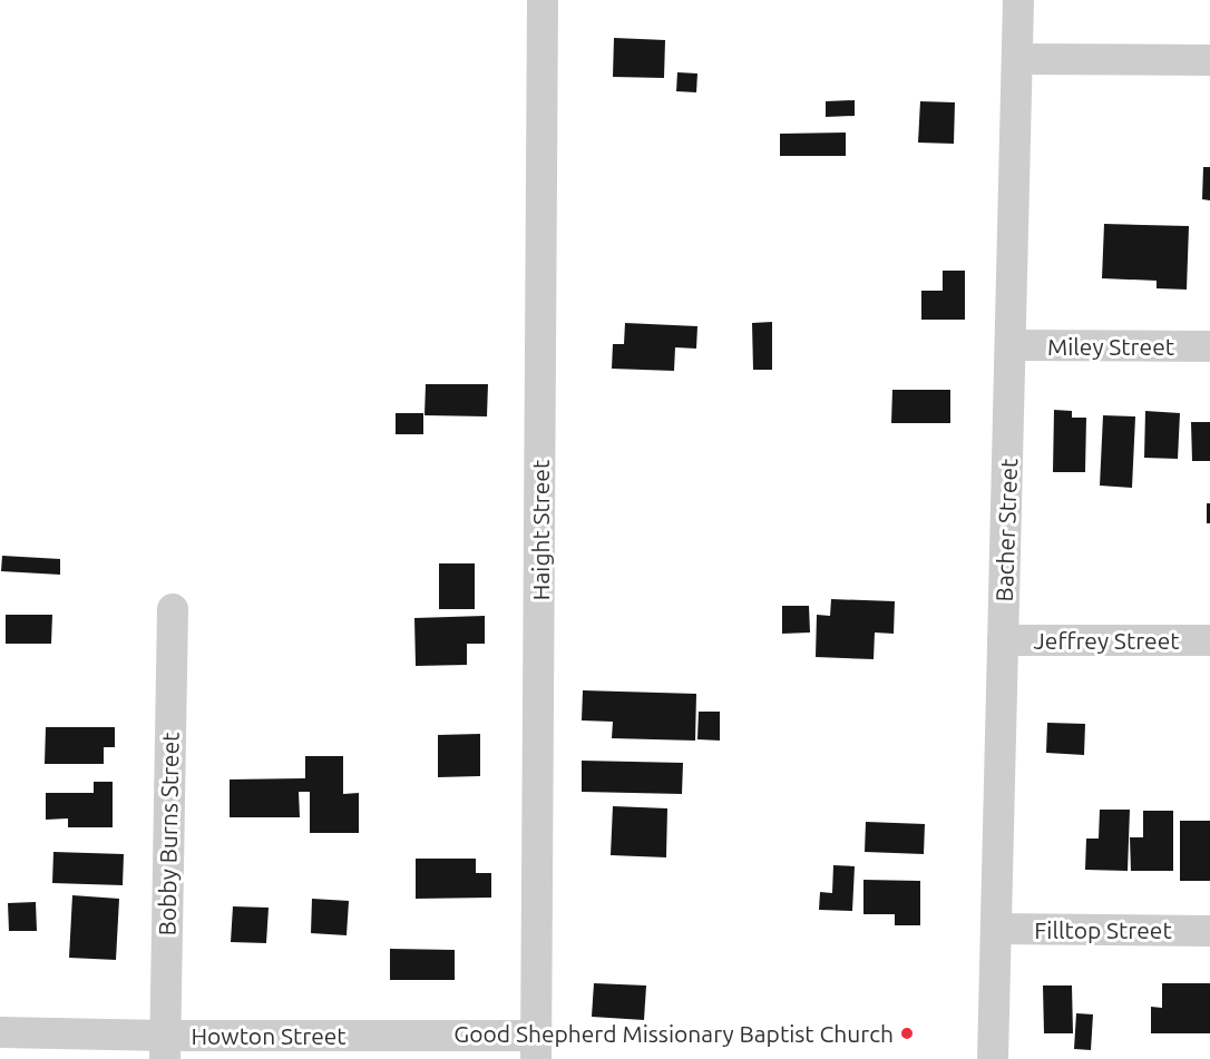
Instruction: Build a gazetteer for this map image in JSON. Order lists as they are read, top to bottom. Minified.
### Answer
{"streets":{"street":["Miley Street","Haight Street","Bacher Street","Jeffrey Street","Bobby Burns Street","Filltop Street","Howton Street"]},"crossings":[["Miley Street","Bacher Street"],["Haight Street","Howton Street"],["Bacher Street","Jeffrey Street"],["Bacher Street","Filltop Street"],["Bobby Burns Street","Howton Street"]],"places":["Good Shepherd Missionary Baptist Church"]}
